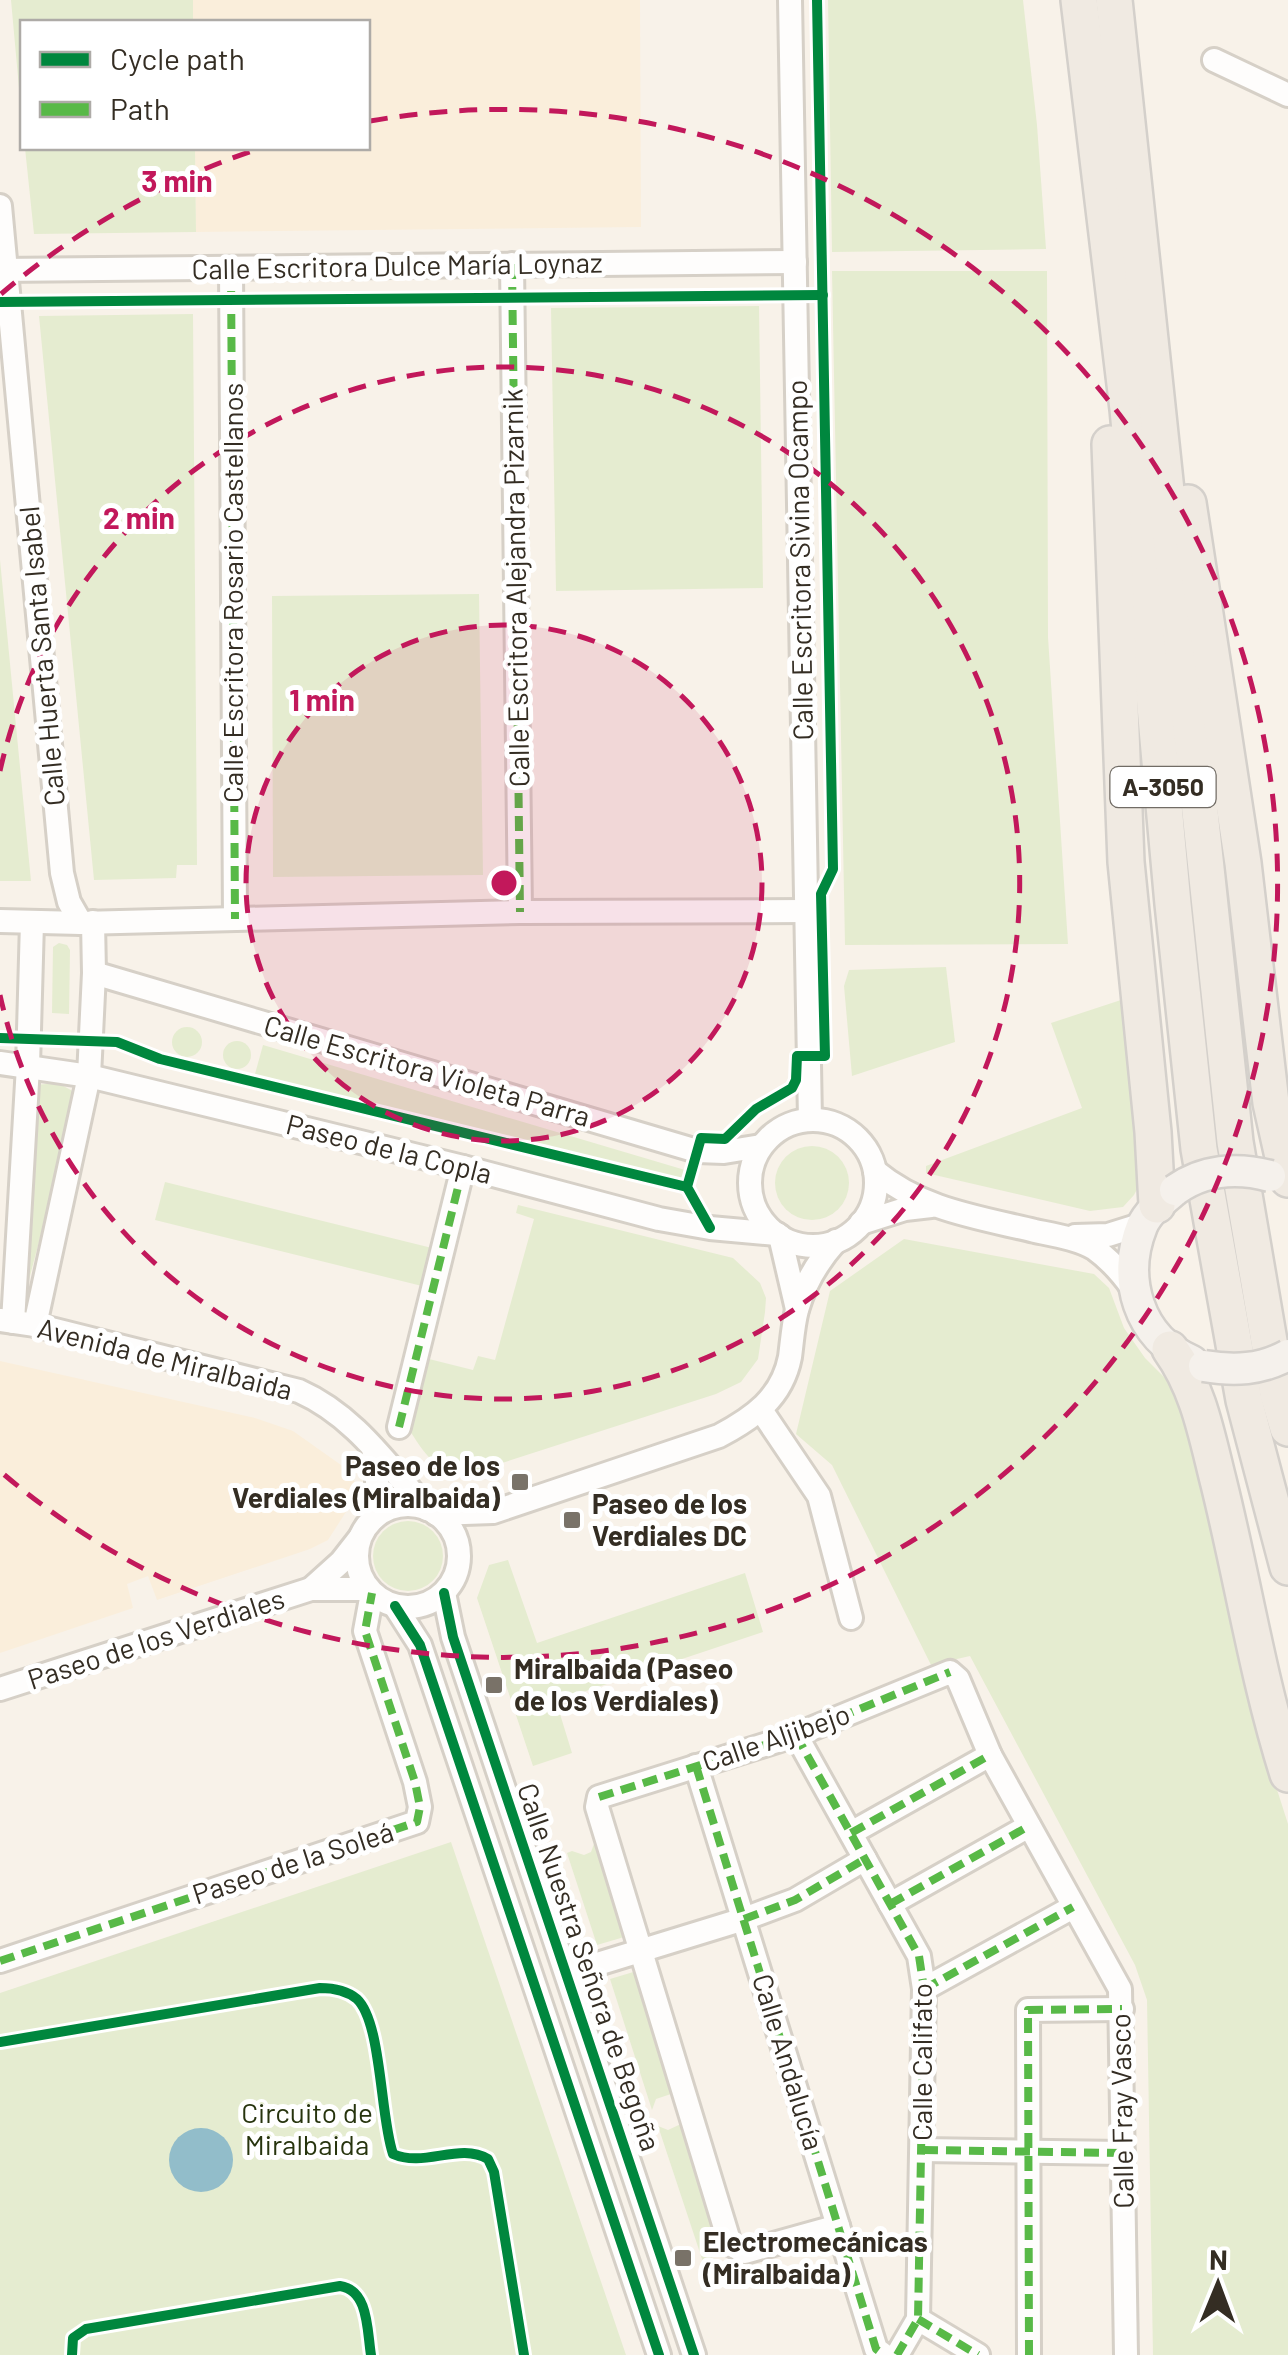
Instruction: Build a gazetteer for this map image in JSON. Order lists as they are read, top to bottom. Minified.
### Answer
{"streets":{"highway":["A-3050"],"street":["Calle Escritora Dulce María Loynaz","Calle Escritora Sivina Ocampo","Calle Escritora Alejandra Pizarnik","Calle Escritora Rosario Castellanos","Calle Huerta Santa Isabel","Calle Escritora Violeta Parra","Paseo de la Copla","Avenida de Miralbaida","Paseo de los Verdiales","Calle Aljibejo","Paseo de la Soleá","Calle Nuestra Señora de Begoña","Calle Andalucía","Calle Califato","Calle Fray Vasco"]},"crossings":[["Calle Escritora Dulce María Loynaz","Calle Escritora Sivina Ocampo"],["Calle Escritora Dulce María Loynaz","Calle Escritora Alejandra Pizarnik"],["Calle Escritora Dulce María Loynaz","Calle Escritora Rosario Castellanos"],["Calle Escritora Dulce María Loynaz","Calle Huerta Santa Isabel"],["Calle Escritora Sivina Ocampo","Calle Escritora Violeta Parra"],["Calle Escritora Sivina Ocampo","Paseo de la Copla"],["Calle Huerta Santa Isabel","Calle Escritora Violeta Parra"],["Calle Huerta Santa Isabel","Paseo de la Copla"],["Calle Huerta Santa Isabel","Avenida de Miralbaida"],["Calle Escritora Violeta Parra","Paseo de la Copla"],["Avenida de Miralbaida","Paseo de los Verdiales"],["Avenida de Miralbaida","Paseo de la Soleá"],["Avenida de Miralbaida","Calle Nuestra Señora de Begoña"],["Paseo de los Verdiales","Paseo de la Soleá"],["Paseo de los Verdiales","Calle Nuestra Señora de Begoña"],["Calle Aljibejo","Calle Nuestra Señora de Begoña"],["Calle Aljibejo","Calle Andalucía"],["Calle Aljibejo","Calle Califato"],["Calle Aljibejo","Calle Fray Vasco"],["Paseo de la Soleá","Calle Nuestra Señora de Begoña"],["Calle Nuestra Señora de Begoña","Calle Andalucía"]],"parks":["Circuito de Miralbaida"],"places":{"transit":["Paseo de los Verdiales (Miralbaida)","Paseo de los Verdiales DC","Miralbaida (Paseo de los Verdiales)","Electromecánicas (Miralbaida)"]},"legend":["Cycle path","Path"],"north":"top","rings":["3 min","2 min","1 min"]}
